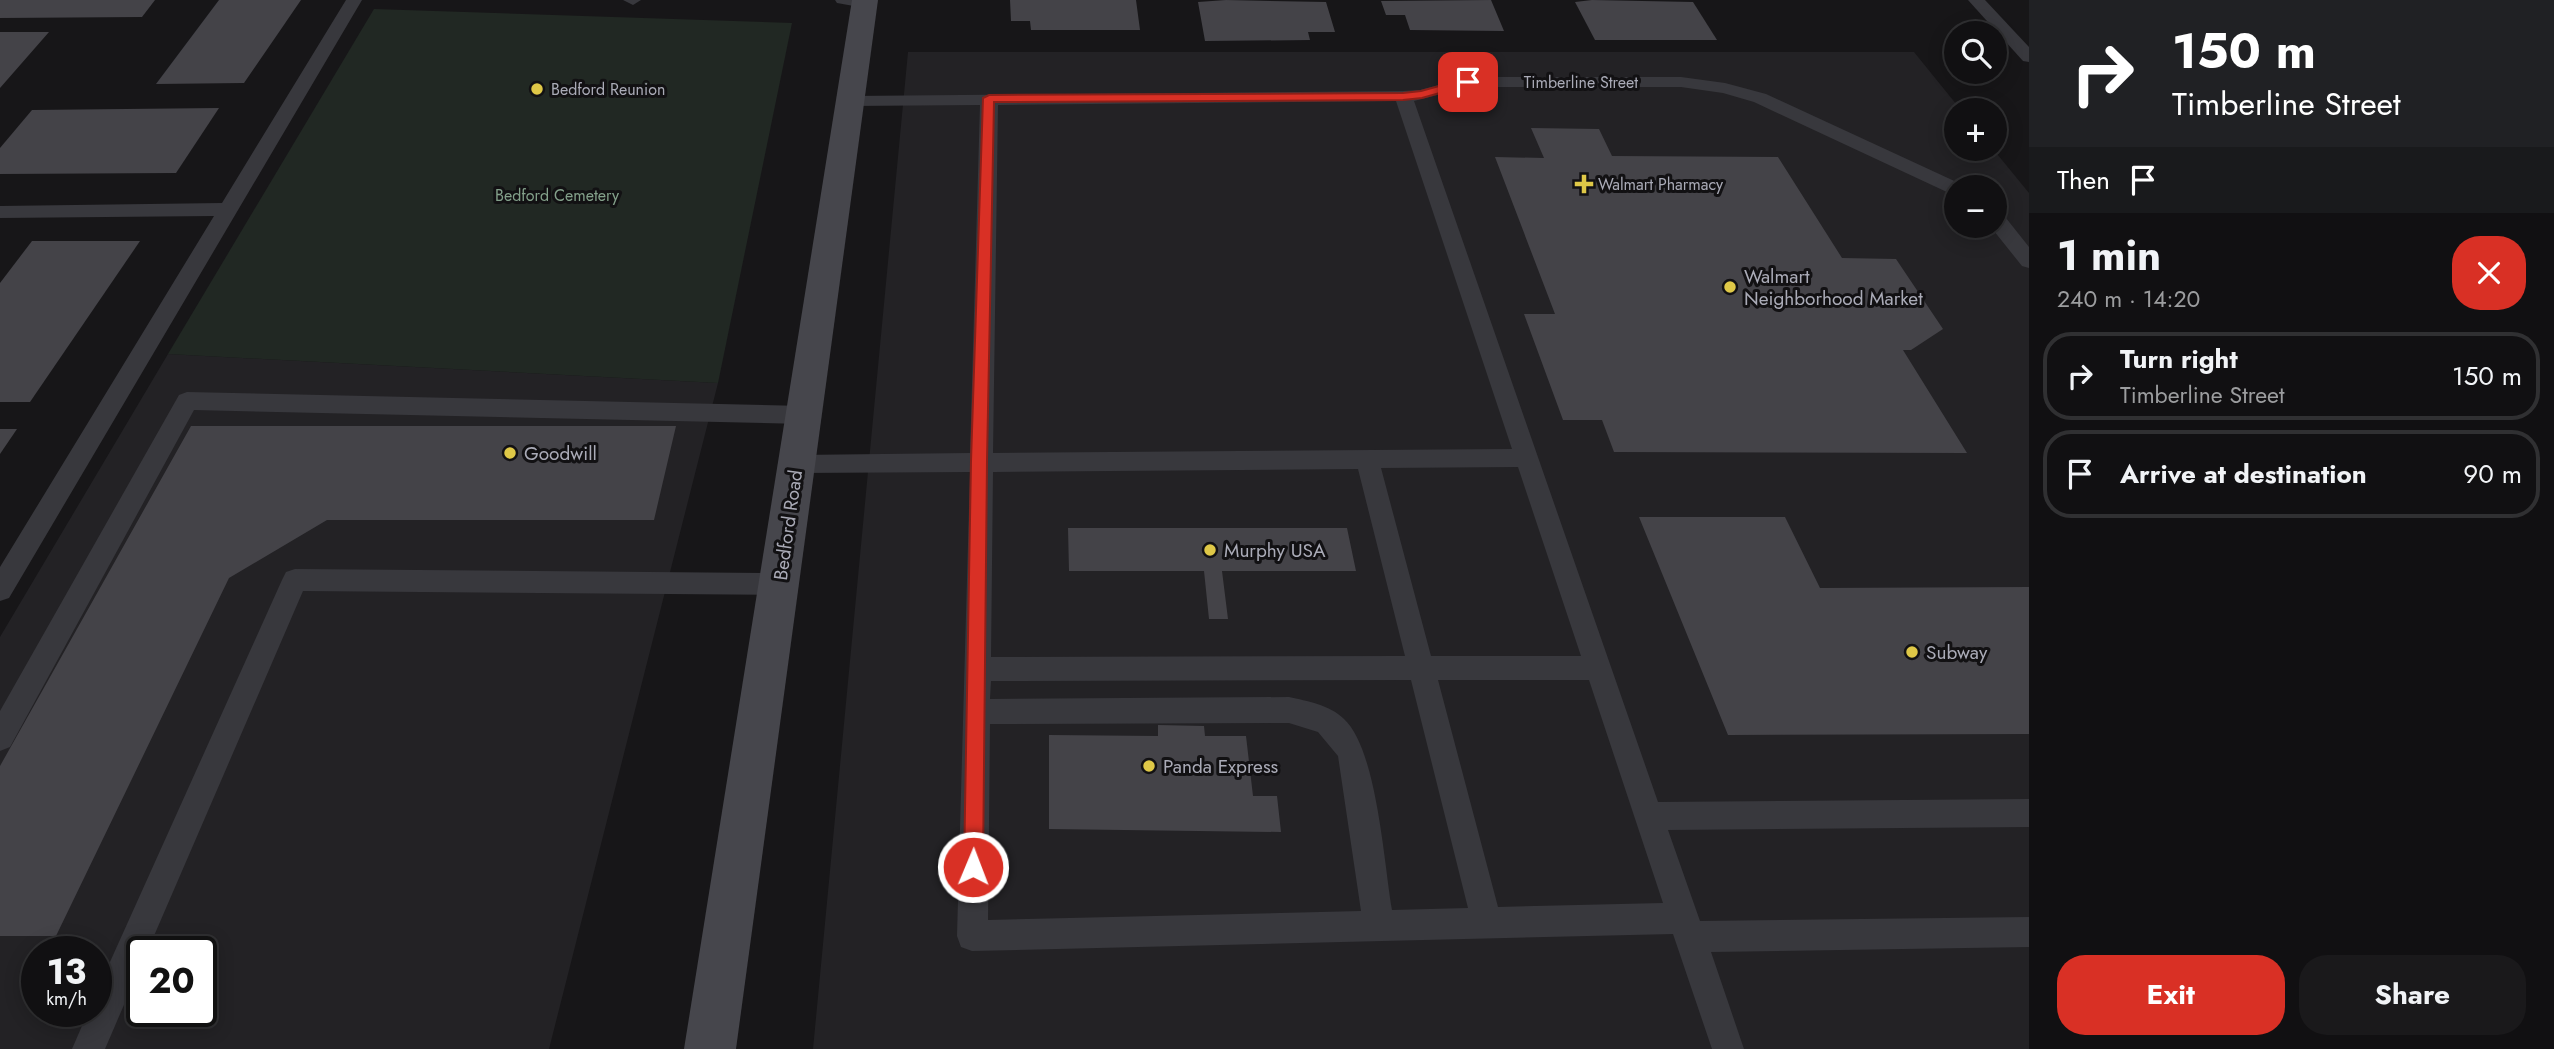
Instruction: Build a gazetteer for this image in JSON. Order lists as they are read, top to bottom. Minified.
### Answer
{"streets":{"main road":["Bedford Road"],"lane":["Timberline Street"]},"crossings":[["Timberline Street","Bedford Road"]],"parks":["Bedford Cemetery"],"places":{"other":["Bedford Reunion","Walmart Neighborhood Market","Goodwill","Murphy USA","Subway","Panda Express"],"health":["Walmart Pharmacy"]},"page":{"turn":["150 m","Timberline Street"],"map_buttons":["+","−"],"then":"Then","heading":["1 min","240 m · 14:20"],"list":[{"name":"Turn right","note":"Timberline Street","value":"150 m"},{"name":"Arrive at destination","value":"90 m"}],"speed":"13 km/h","limit":"20","buttons":["Exit","Share"]}}
